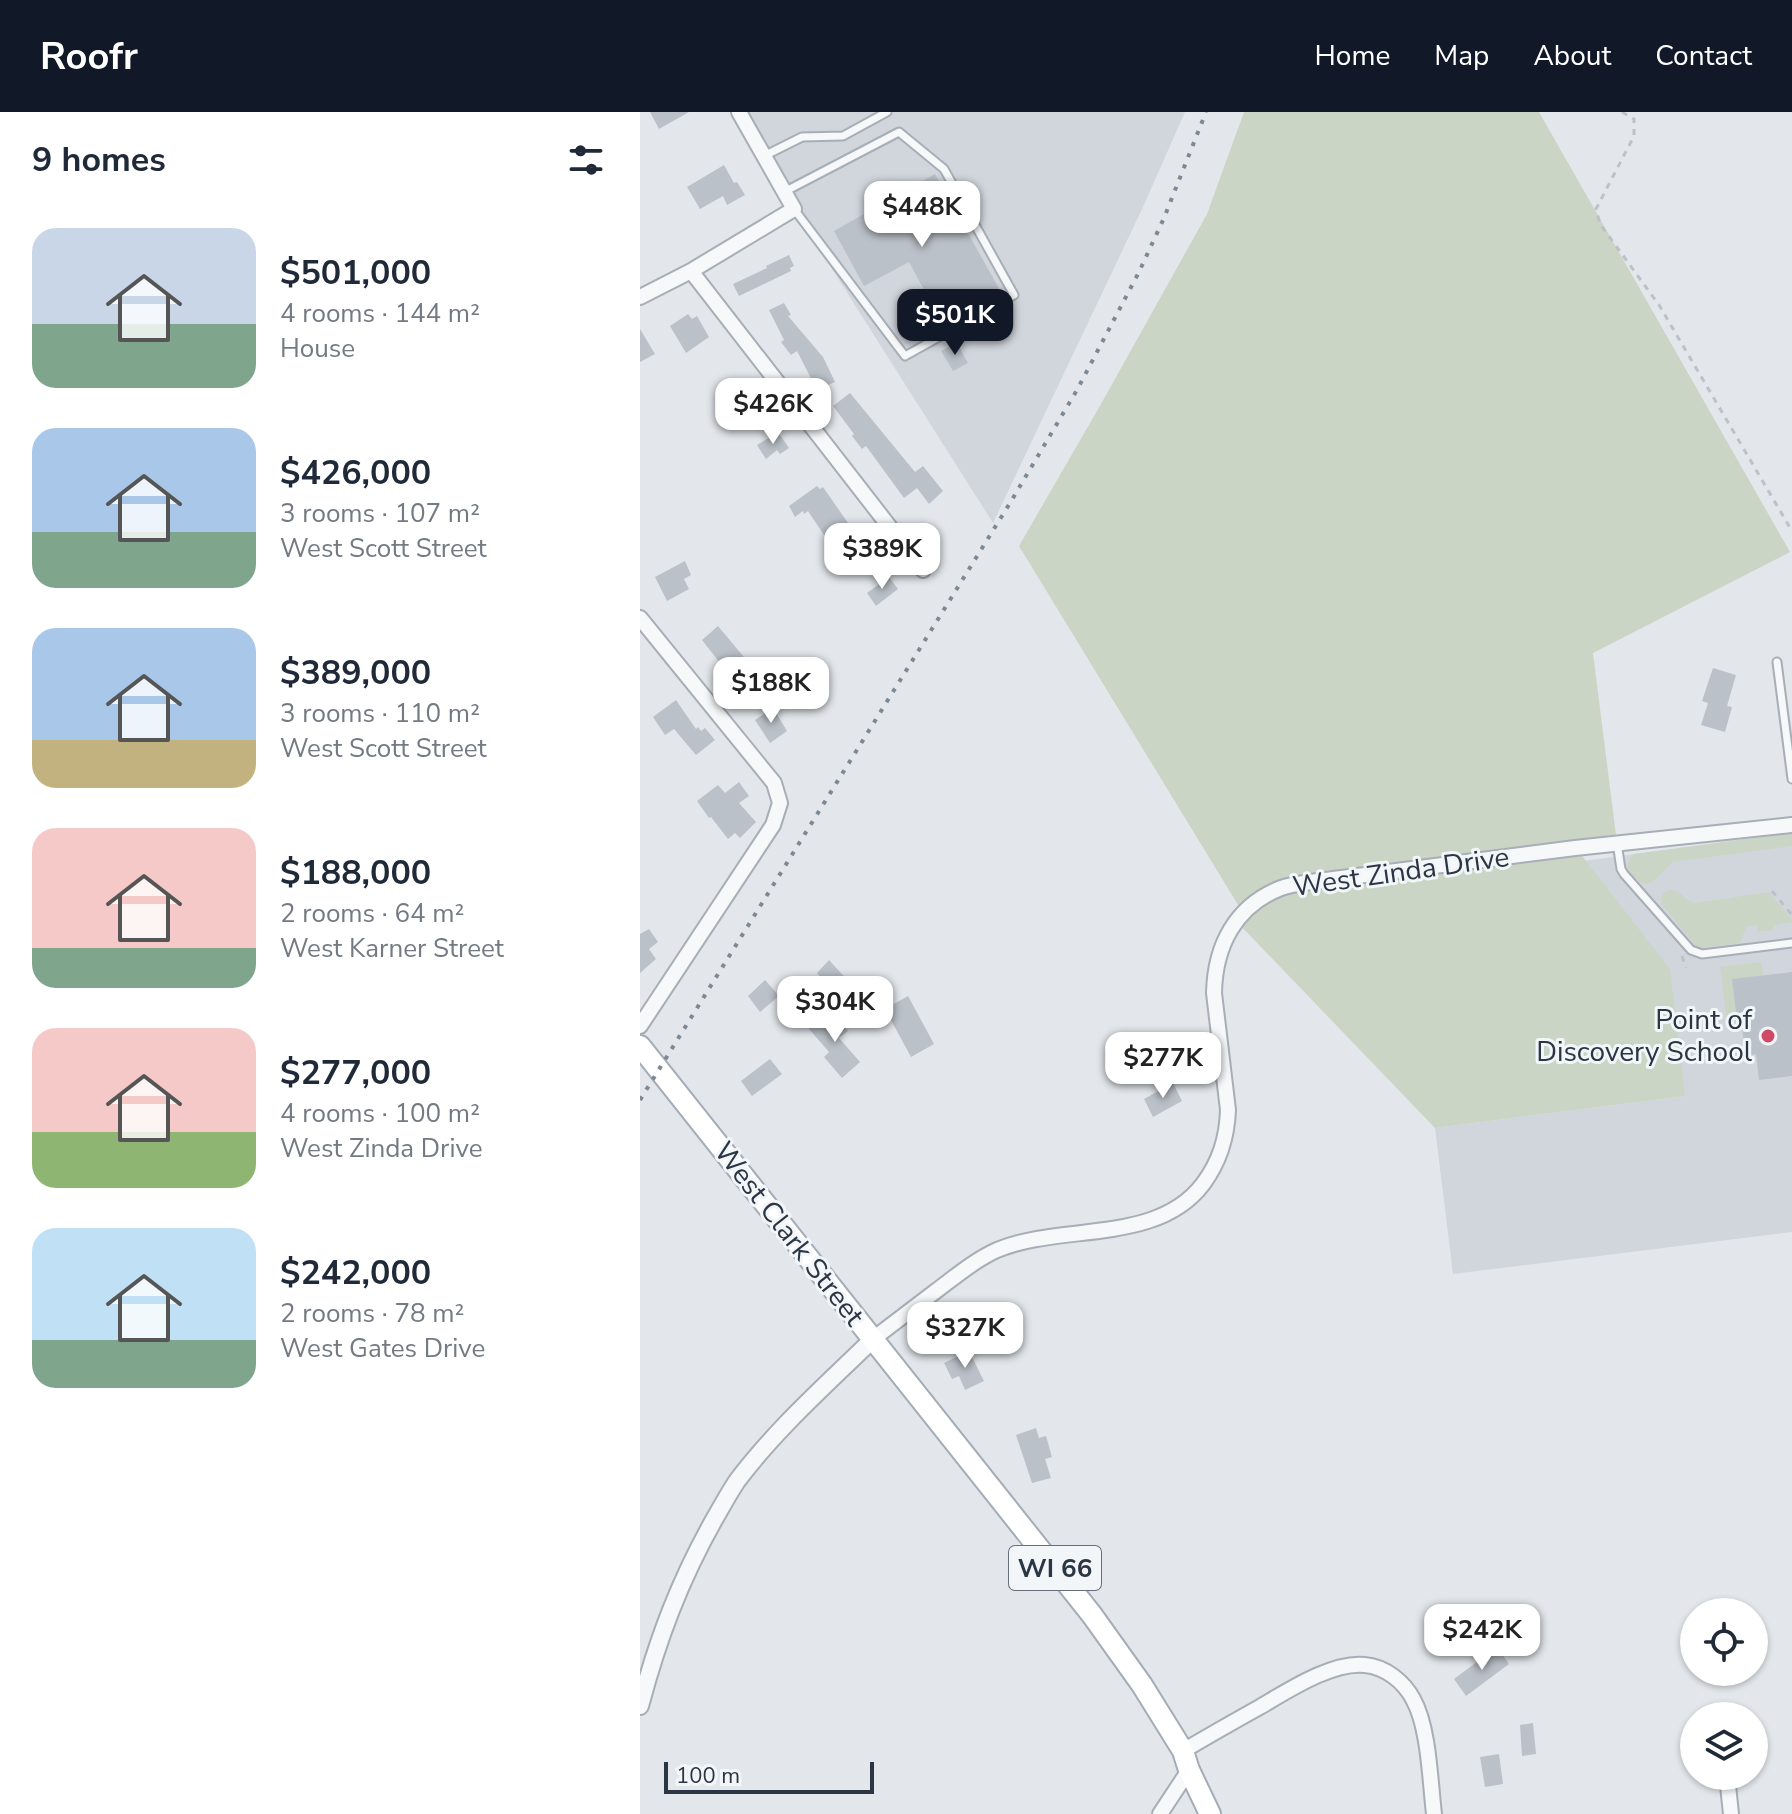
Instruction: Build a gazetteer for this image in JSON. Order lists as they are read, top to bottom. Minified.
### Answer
{"streets":{"main road":["West Clark Street","WI 66"],"street":["West Zinda Drive"]},"crossings":[["West Zinda Drive","West Clark Street"]],"places":["Point of Discovery School"],"scale_bar":"100 m","page":{"header":"Roofr","nav":["Home","Map","About","Contact"],"heading":"9 homes","price":["$448K","$501K","$426K","$389K","$188K","$304K","$277K","$327K","$242K"],"list":[{"name":"$501,000","note":"4 rooms · 144 m² · House"},{"name":"$426,000","note":"3 rooms · 107 m² · West Scott Street"},{"name":"$389,000","note":"3 rooms · 110 m² · West Scott Street"},{"name":"$188,000","note":"2 rooms · 64 m² · West Karner Street"},{"name":"$277,000","note":"4 rooms · 100 m² · West Zinda Drive"},{"name":"$242,000","note":"2 rooms · 78 m² · West Gates Drive"}],"scale":"100 m"}}
